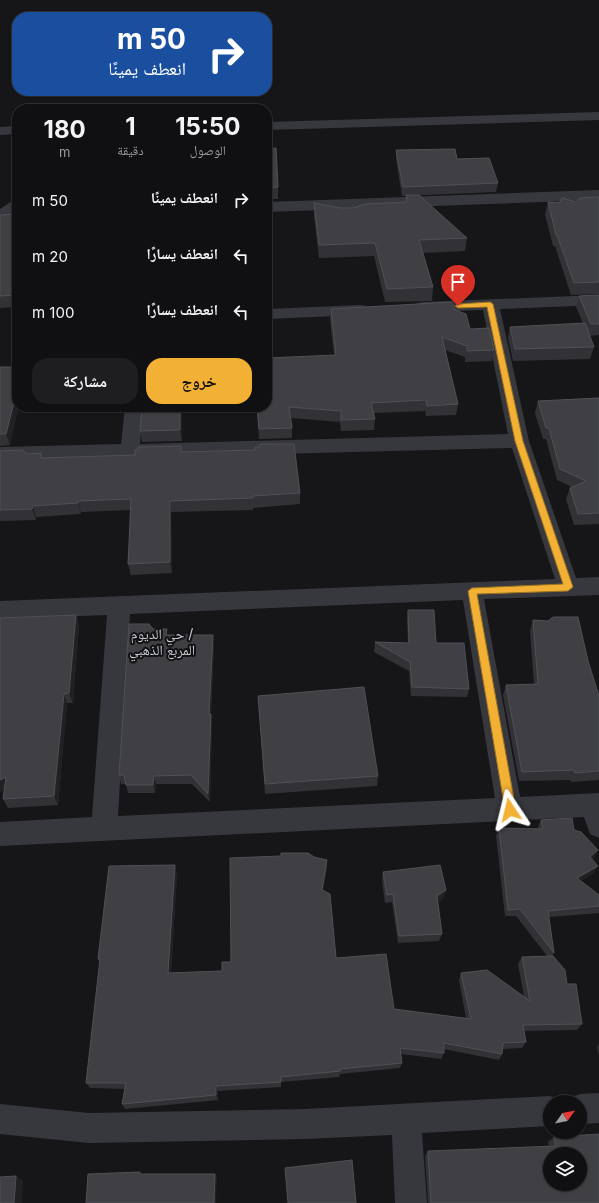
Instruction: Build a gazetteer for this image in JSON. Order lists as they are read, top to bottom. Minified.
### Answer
{"districts":["حي الديوم / المربع الذهبي"],"north":"top right","page":{"turn":["50 m","انعطف يمينًا"],"eta":["15:50","الوصول","1","دقيقة","180","m"],"list":[{"name":"انعطف يمينًا","value":"50 m"},{"name":"انعطف يسارًا","value":"20 m"},{"name":"انعطف يسارًا","value":"100 m"}],"buttons":["خروج","مشاركة"]}}
